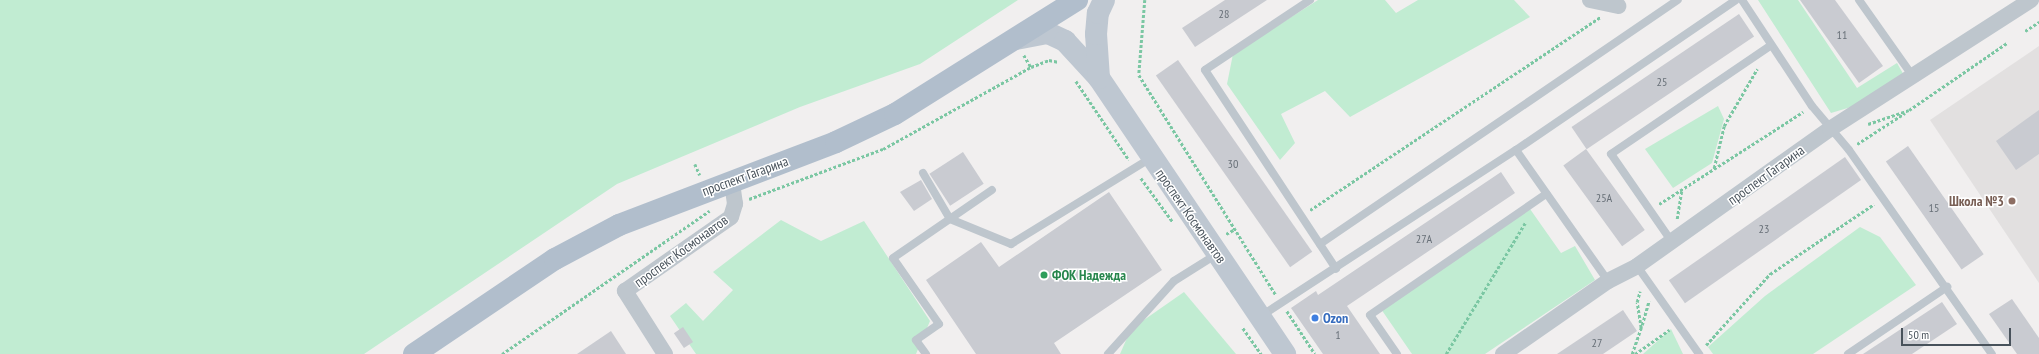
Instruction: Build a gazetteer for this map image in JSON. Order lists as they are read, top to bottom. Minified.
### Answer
{"streets":{"main road":["проспект Гагарина","проспект Космонавтов"]},"crossings":[["проспект Гагарина","проспект Космонавтов"]],"places":["Школа №3","ФОК Надежда","Ozon"],"house_numbers":["28","11","25","30","25А","15","23","27А","1","27"],"scale_bar":"50 m"}
